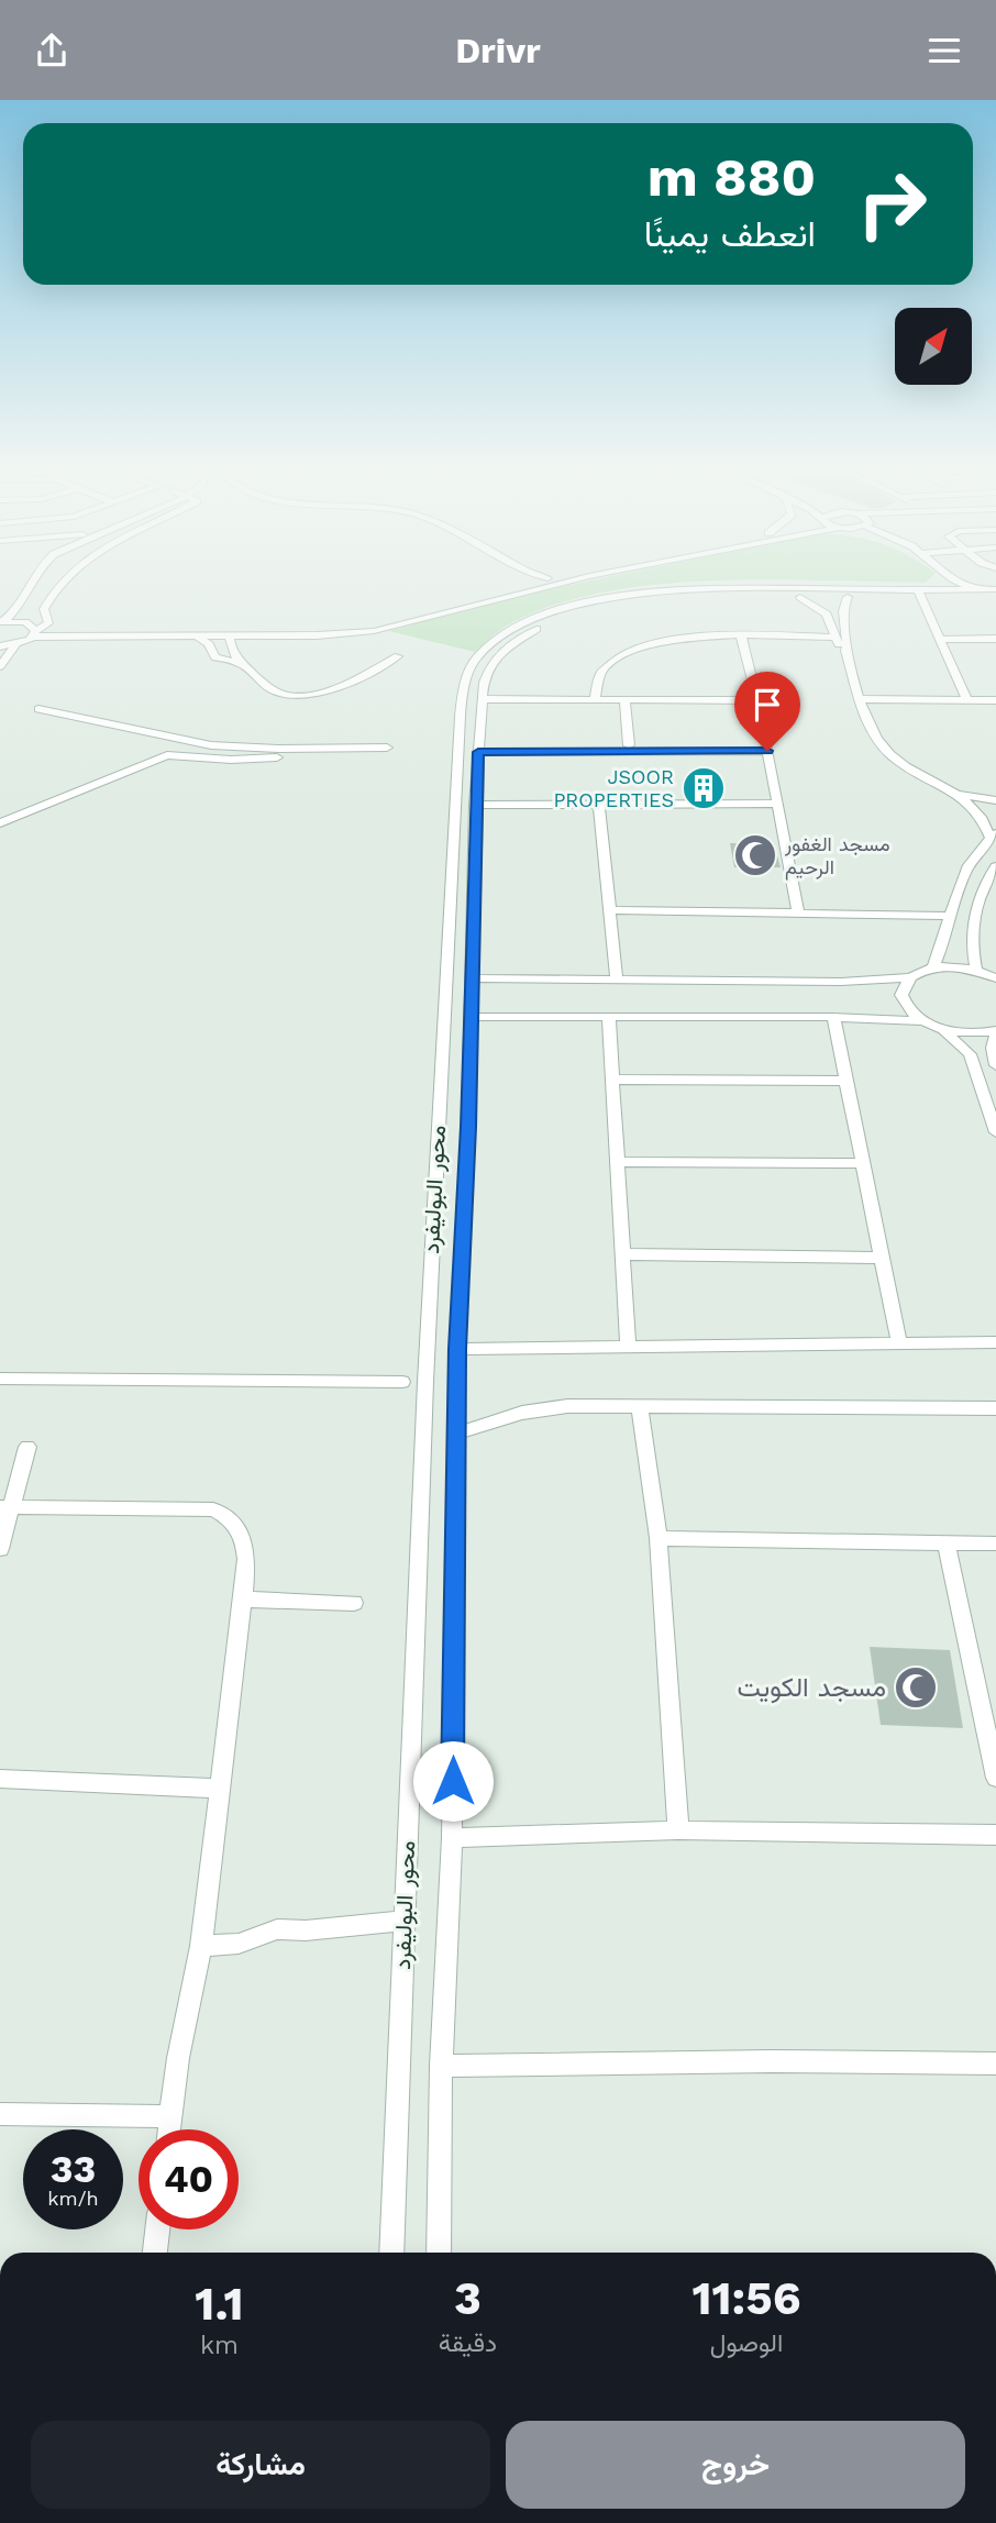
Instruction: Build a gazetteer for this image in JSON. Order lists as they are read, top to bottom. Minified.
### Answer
{"streets":{"street":["محور البوليفرد"]},"places":{"building":["JSOOR PROPERTIES"],"mosque":["مسجد الغفور الرحيم","مسجد الكويت"]},"north":"top right","page":{"header":"Drivr","turn":["880 m","انعطف يمينًا"],"speed":"33 km/h","limit":"40","eta":["11:56","الوصول","3","دقيقة","1.1","km"],"buttons":["خروج","مشاركة"]}}
